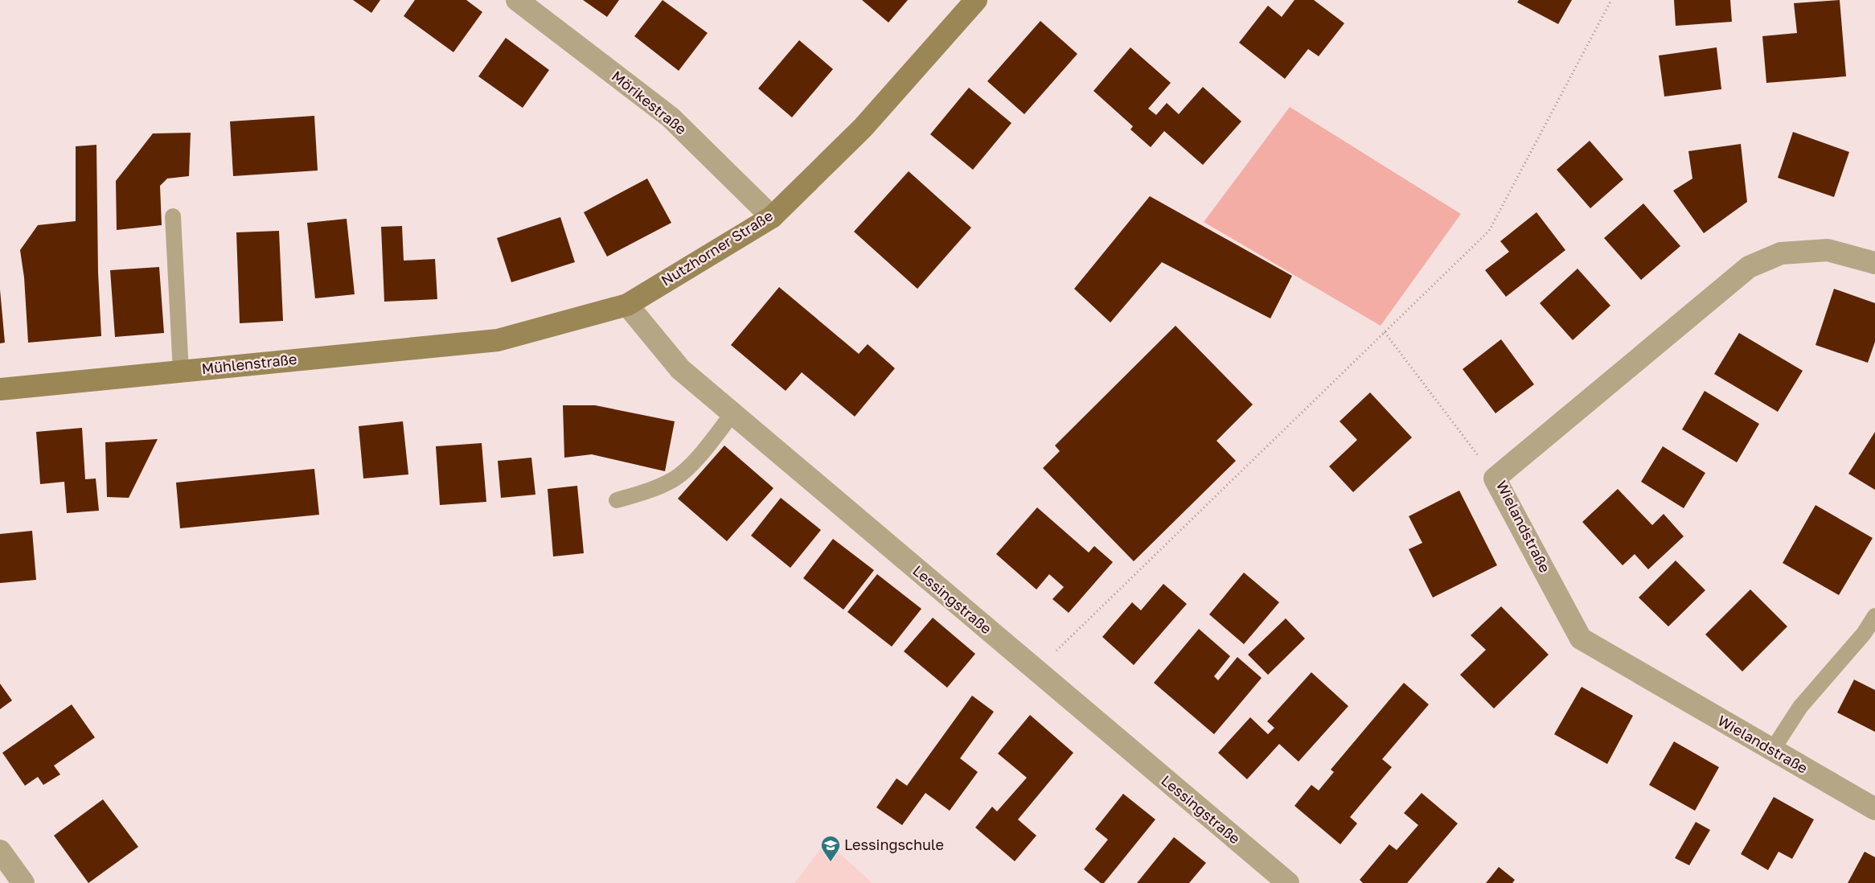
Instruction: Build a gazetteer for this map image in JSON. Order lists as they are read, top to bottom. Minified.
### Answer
{"streets":{"main road":["Nutzhorner Straße","Mühlenstraße"],"street":["Mörikestraße","Wielandstraße","Lessingstraße"]},"crossings":[["Mörikestraße","Nutzhorner Straße"],["Nutzhorner Straße","Mühlenstraße"],["Nutzhorner Straße","Lessingstraße"]],"places":{"school or university":["Lessingschule"]}}
